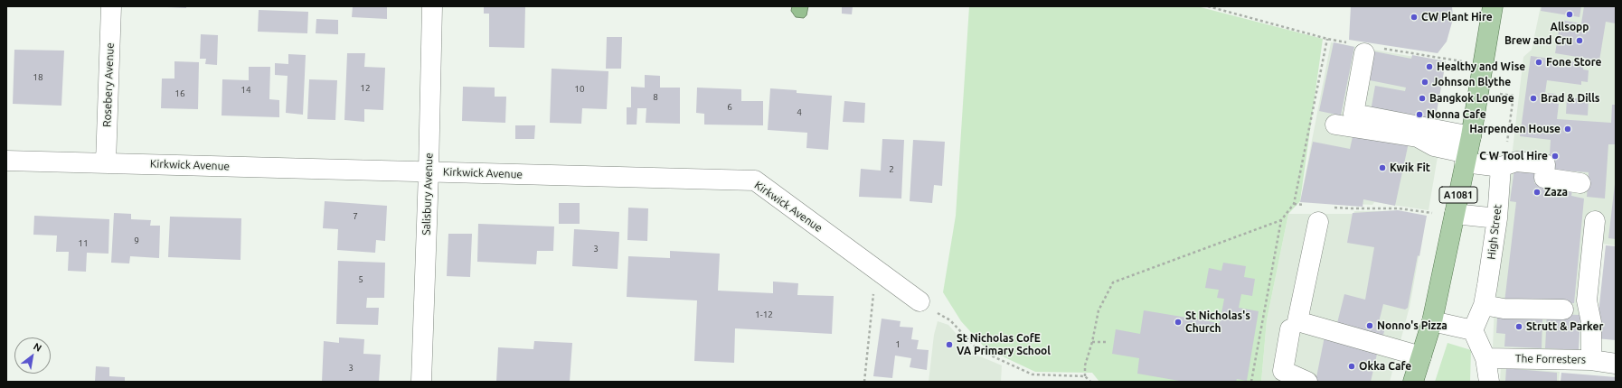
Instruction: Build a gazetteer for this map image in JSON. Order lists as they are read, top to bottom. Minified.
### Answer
{"streets":{"main road":["A1081"],"street":["Rosebery Avenue","Kirkwick Avenue","Salisbury Avenue","High Street","The Forresters"]},"crossings":[["Rosebery Avenue","Kirkwick Avenue"],["Kirkwick Avenue","Salisbury Avenue"]],"places":["Allsopp","CW Plant Hire","Brew and Cru","Fone Store","Healthy and Wise","Johnson Blythe","Bangkok Lounge","Brad & Dills","Nonna Cafe","Harpenden House","C W Tool Hire","Kwik Fit","Zaza","St Nicholas's Church","Nonno's Pizza","Strutt & Parker","St Nicholas CofE VA Primary School","Okka Cafe"],"house_numbers":["18","12","10","14","16","8","6","4","2","7","9","11","3","5","1-12","1","3"],"north":"top right"}
